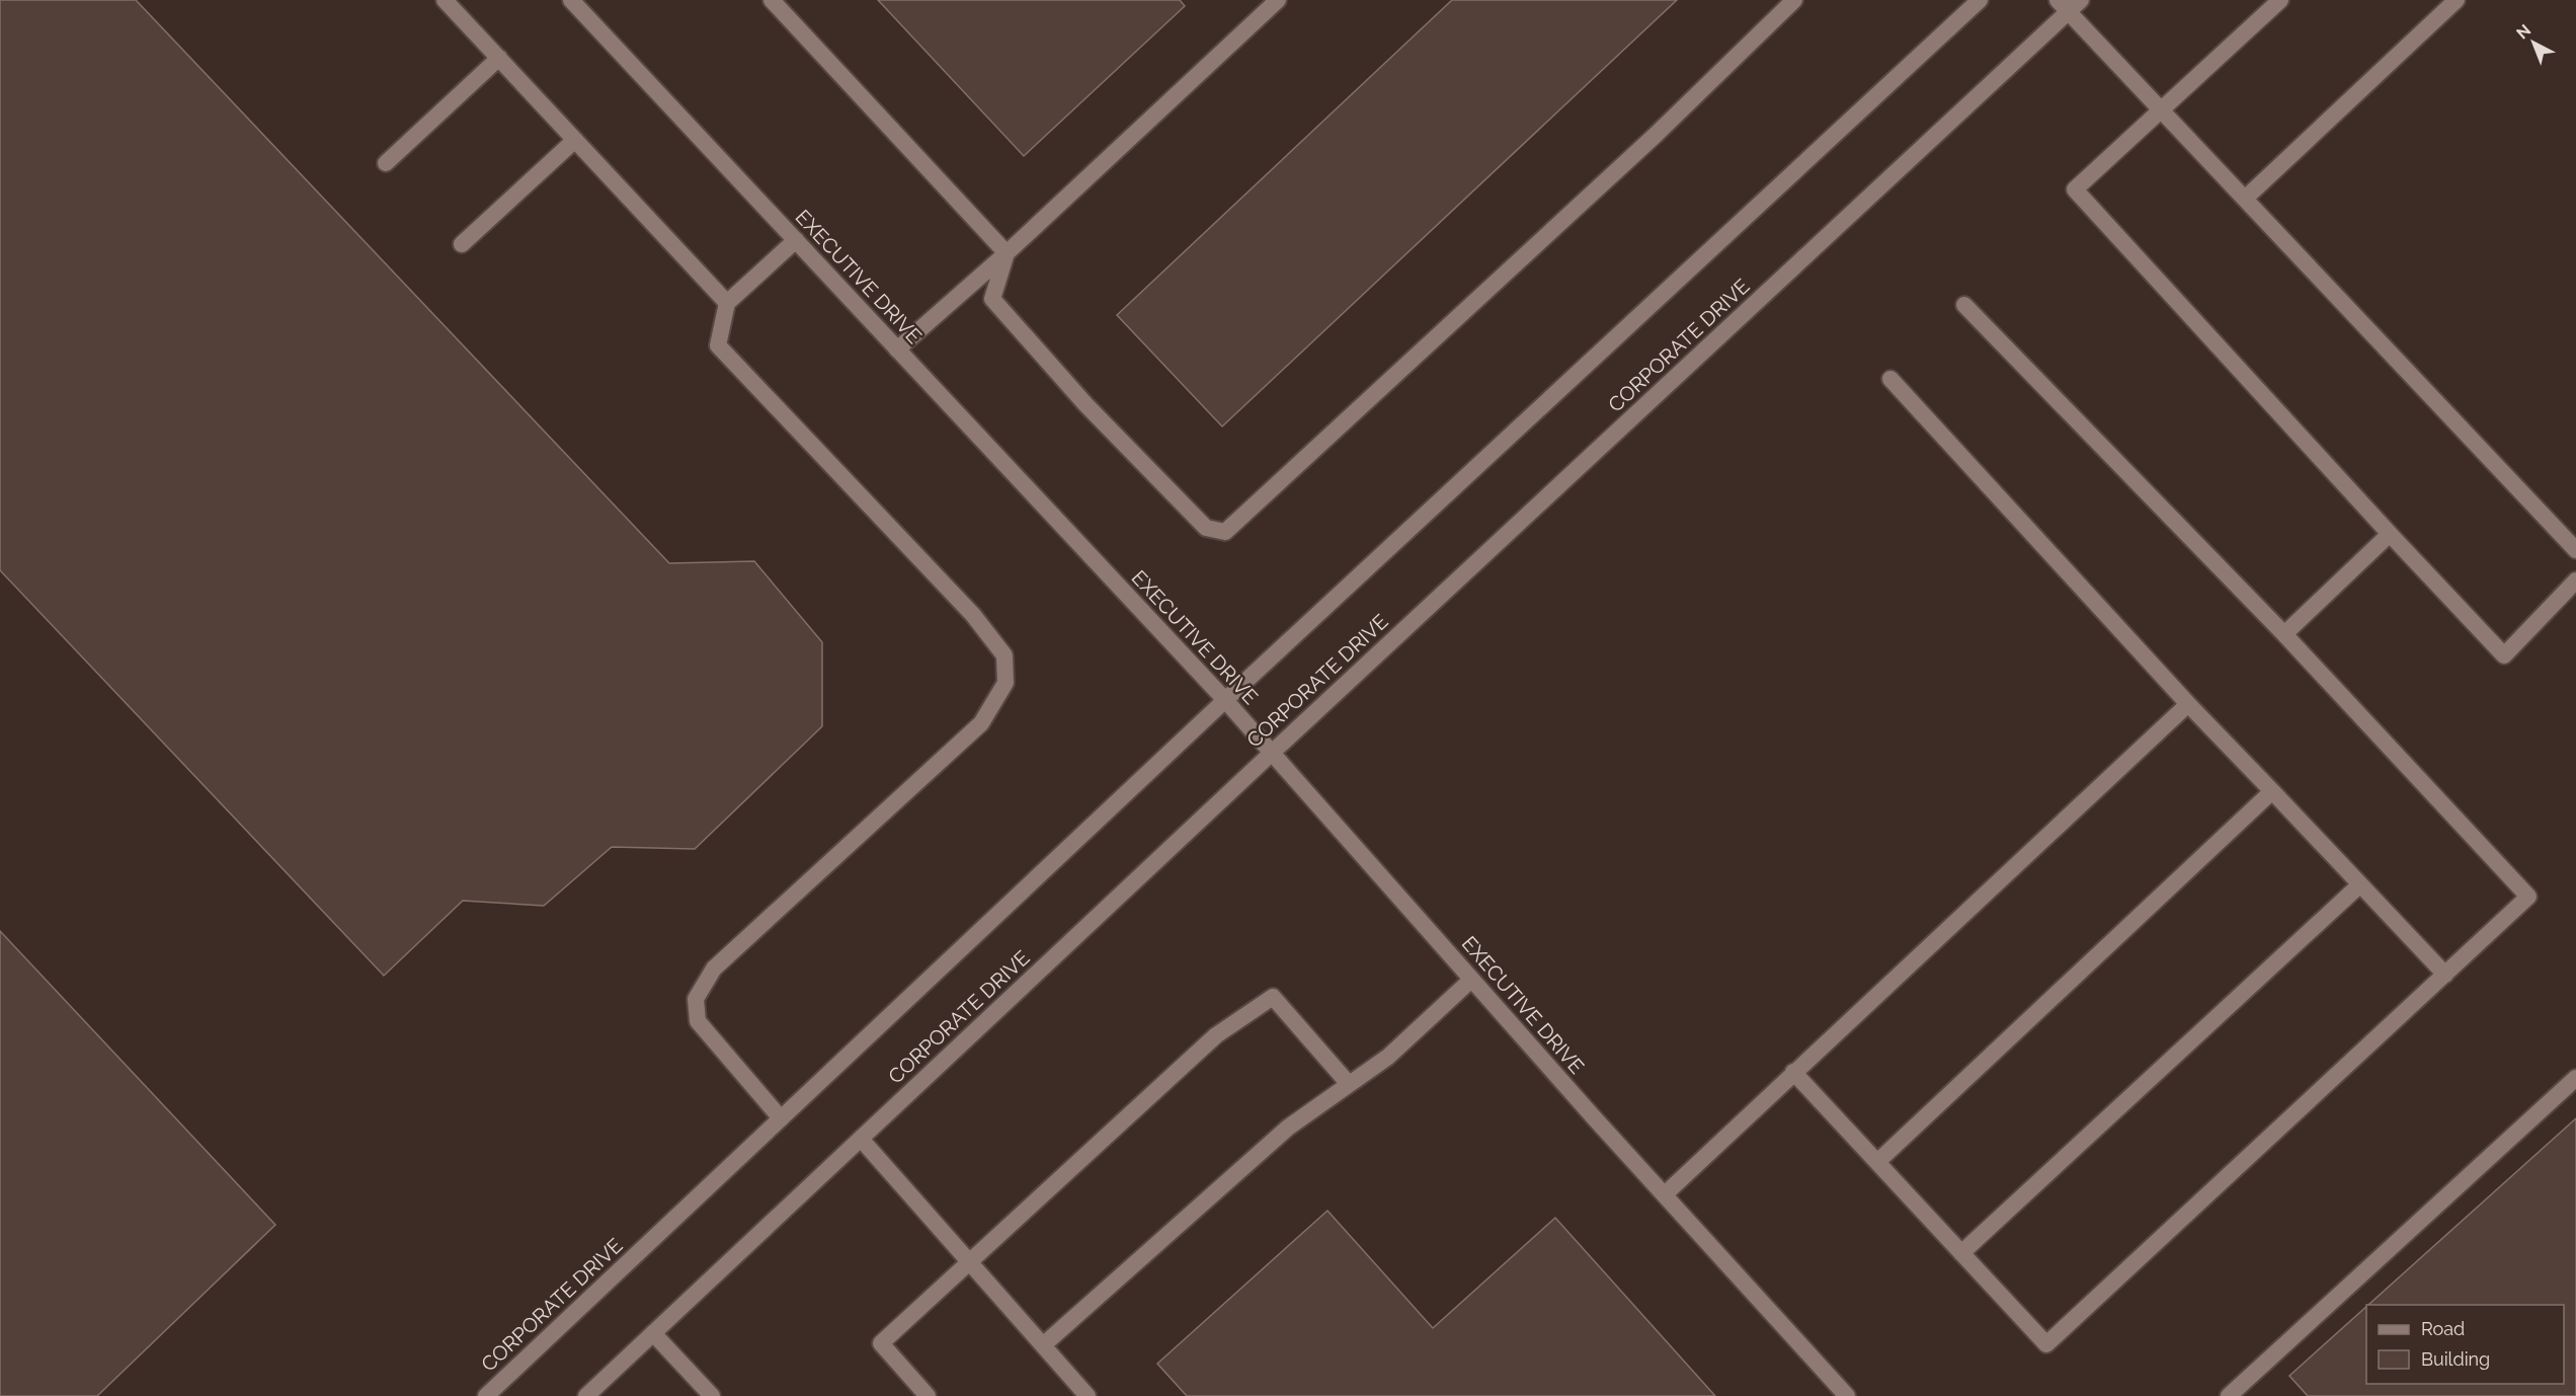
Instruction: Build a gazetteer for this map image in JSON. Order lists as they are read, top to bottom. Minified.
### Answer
{"streets":{"street":["EXECUTIVE DRIVE","CORPORATE DRIVE"]},"crossings":[["EXECUTIVE DRIVE","CORPORATE DRIVE"]],"legend":["Road","Building"],"north":"top left"}
